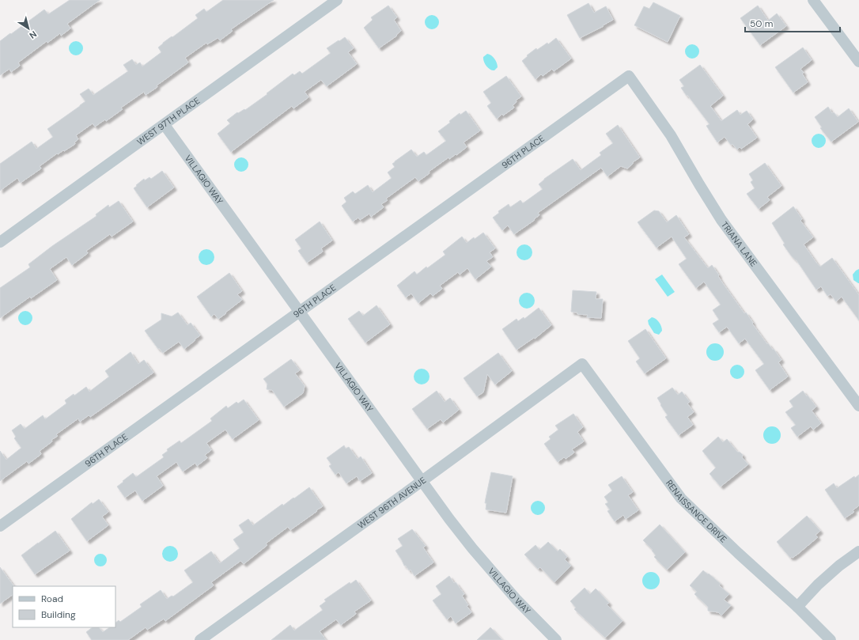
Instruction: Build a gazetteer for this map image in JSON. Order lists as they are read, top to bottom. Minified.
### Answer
{"streets":{"street":["WEST 97TH PLACE","96TH PLACE","VILLAGIO WAY","TRIANA LANE","WEST 96TH AVENUE","RENAISSANCE DRIVE"]},"crossings":[["WEST 97TH PLACE","VILLAGIO WAY"],["96TH PLACE","VILLAGIO WAY"],["96TH PLACE","TRIANA LANE"],["VILLAGIO WAY","WEST 96TH AVENUE"],["WEST 96TH AVENUE","RENAISSANCE DRIVE"]],"legend":["Road","Building"],"scale_bar":"50 m","north":"bottom right"}
